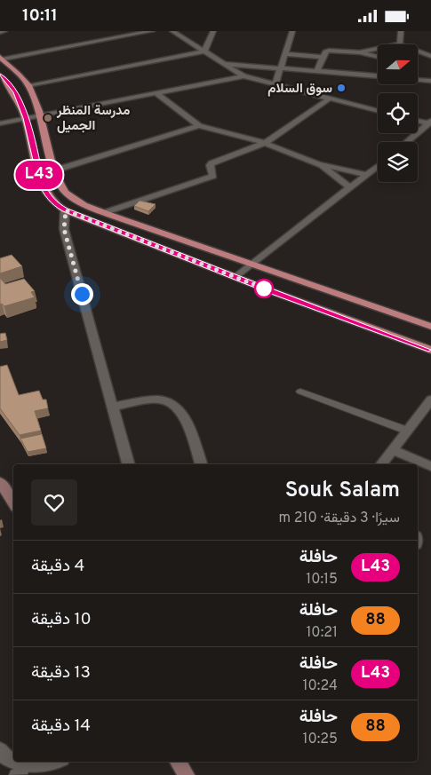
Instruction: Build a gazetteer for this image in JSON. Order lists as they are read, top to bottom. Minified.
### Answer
{"places":["سوق السلام","مدرسة المنظر الجميل"],"lines":["bus line L43"],"north":"right","page":{"status":"10:11","on_map":"L43","heading":["Souk Salam","سيرًا · 3 دقيقة · 210 m"],"list":[{"mark":"L43","name":"حافلة","note":"10:15","value":"4 دقيقة"},{"mark":"88","name":"حافلة","note":"10:21","value":"10 دقيقة"},{"mark":"L43","name":"حافلة","note":"10:24","value":"13 دقيقة"},{"mark":"88","name":"حافلة","note":"10:25","value":"14 دقيقة"}]}}
